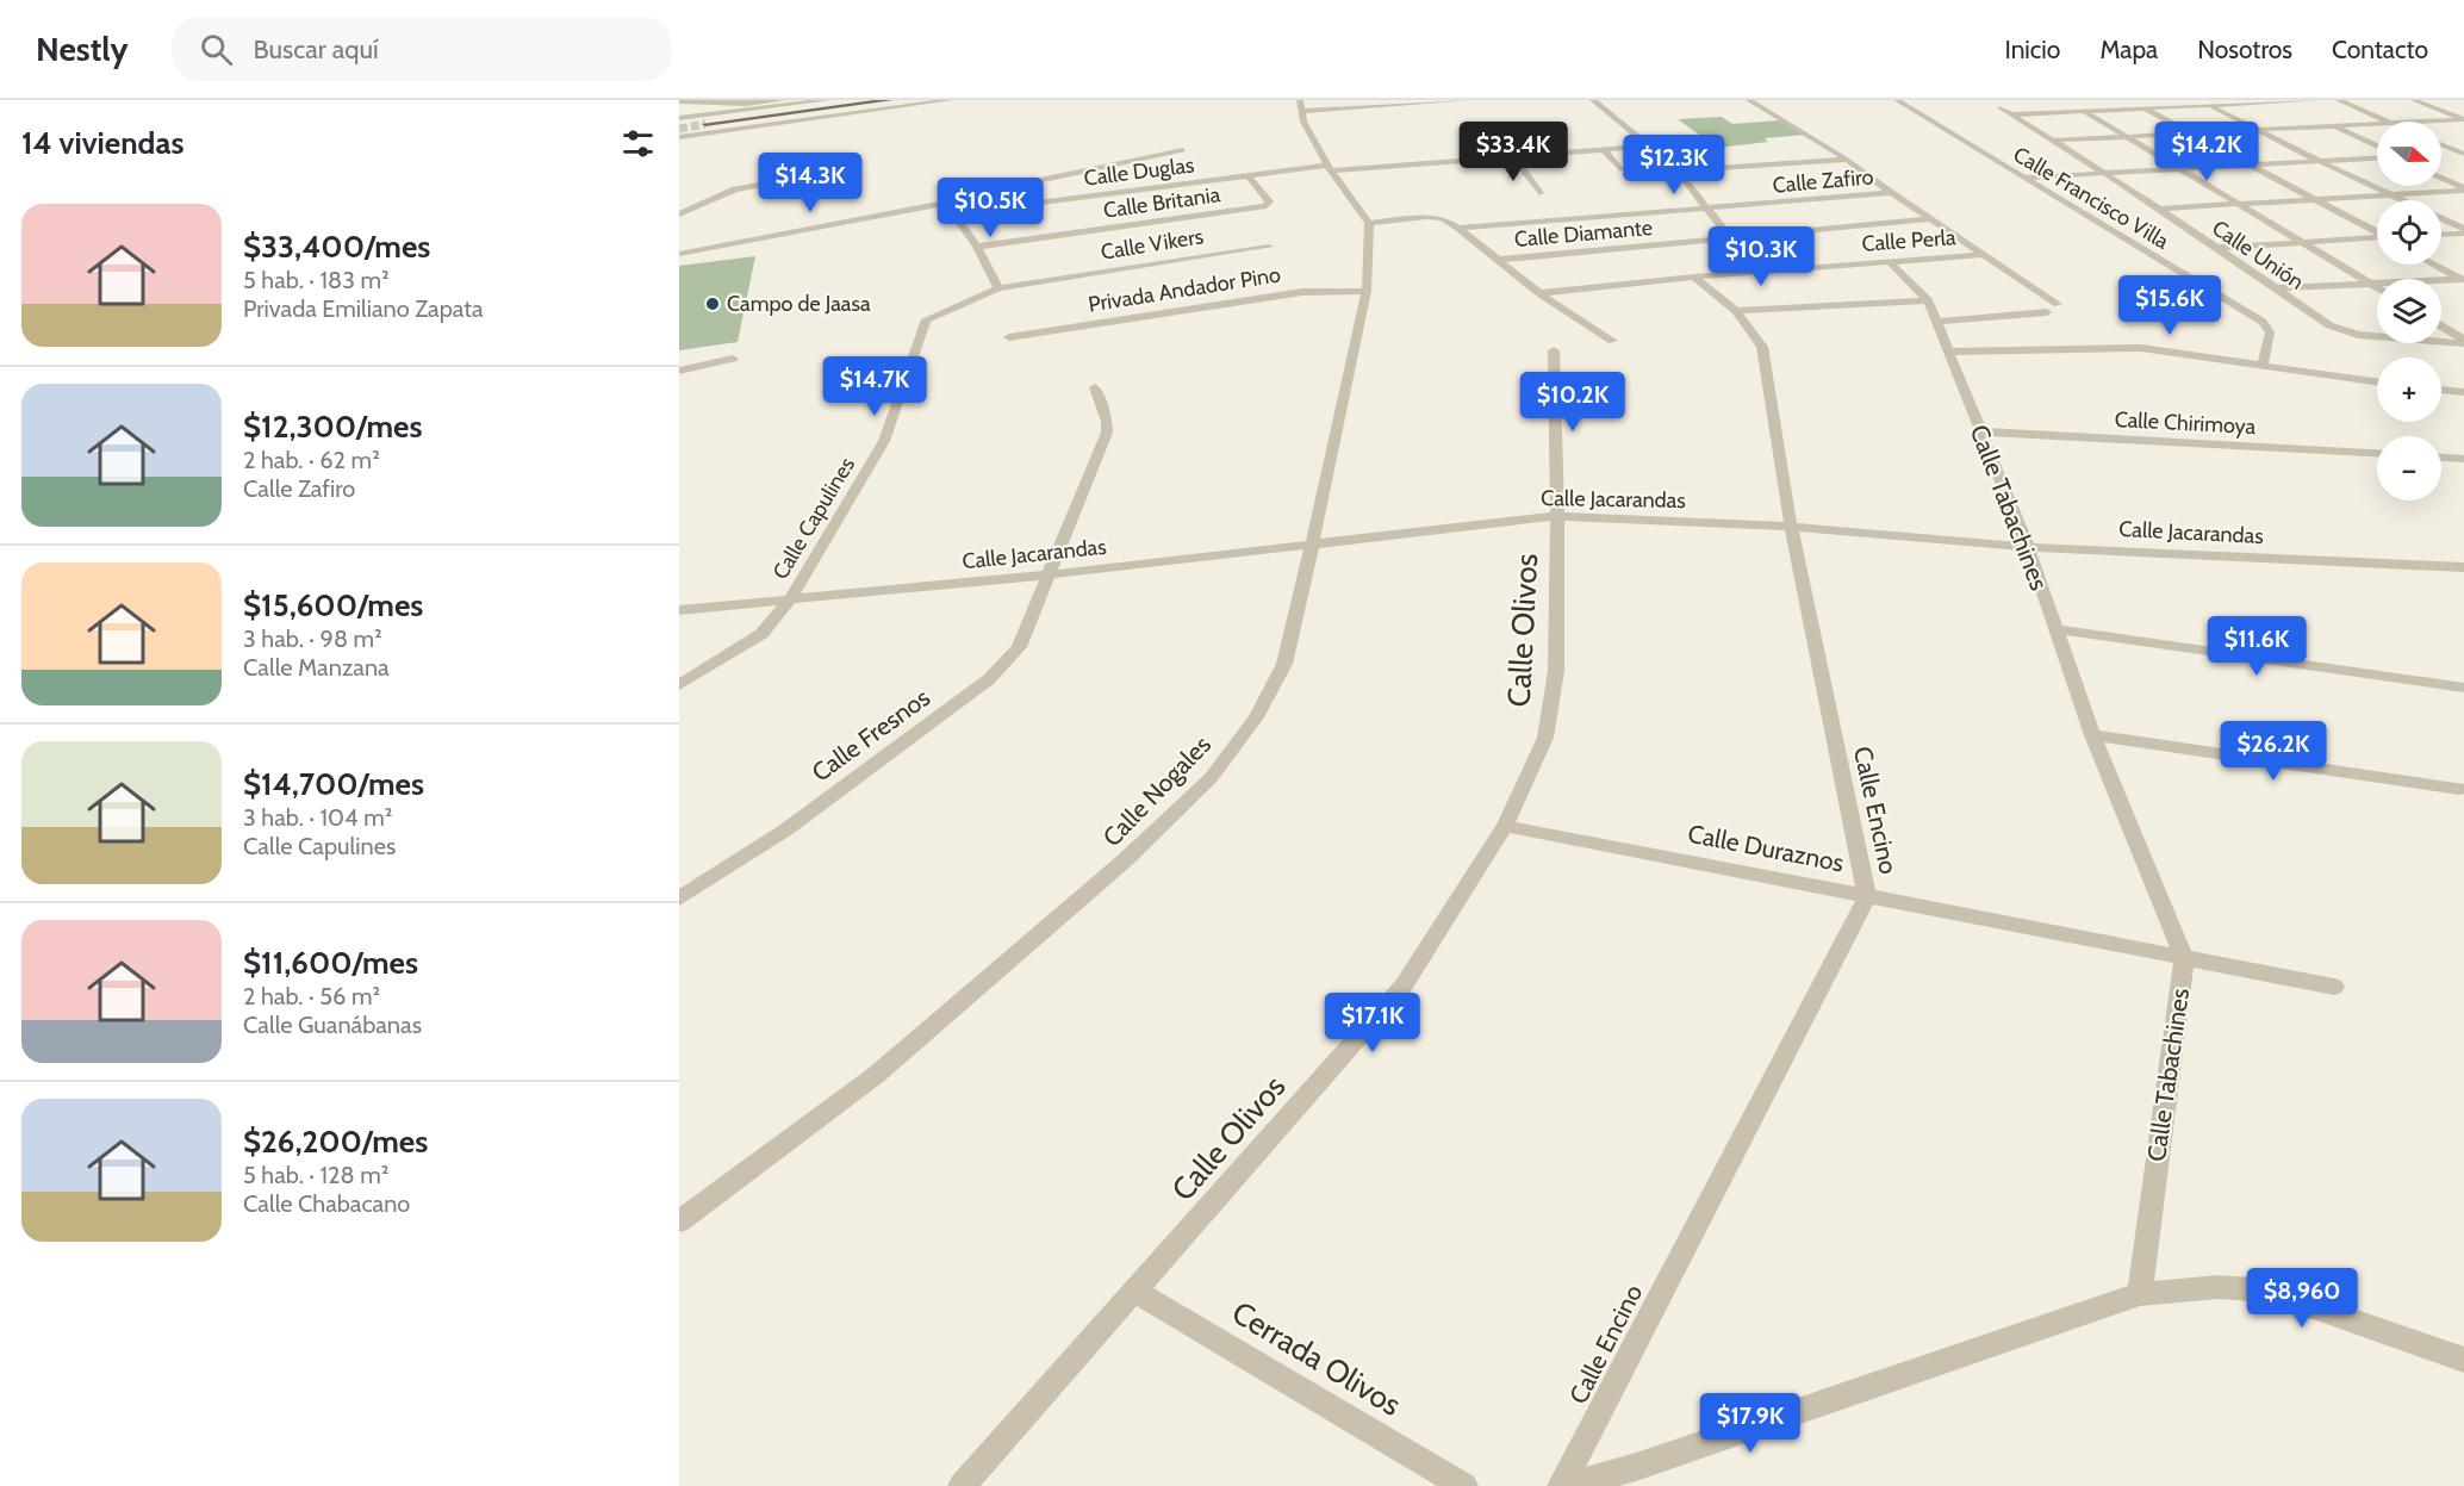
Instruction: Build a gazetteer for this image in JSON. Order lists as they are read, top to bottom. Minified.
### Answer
{"streets":{"street":["Calle Duglas","Calle Zafiro","Calle Francisco Villa","Calle Britania","Calle Diamante","Calle Perla","Calle Vikers","Calle Unión","Privada Andador Pino","Calle Chirimoya","Calle Jacarandas","Calle Tabachines","Calle Capulines","Calle Olivos","Calle Fresnos","Calle Nogales","Calle Encino","Calle Duraznos","Cerrada Olivos"]},"crossings":[["Calle Duglas","Calle Britania"],["Calle Perla","Calle Encino"],["Calle Vikers","Calle Capulines"],["Privada Andador Pino","Calle Nogales"],["Calle Chirimoya","Calle Tabachines"],["Calle Jacarandas","Calle Tabachines"],["Calle Jacarandas","Calle Capulines"],["Calle Jacarandas","Calle Olivos"],["Calle Jacarandas","Calle Fresnos"],["Calle Jacarandas","Calle Nogales"],["Calle Jacarandas","Calle Encino"],["Calle Tabachines","Calle Duraznos"],["Calle Olivos","Calle Duraznos"],["Calle Olivos","Cerrada Olivos"],["Calle Encino","Calle Duraznos"]],"places":["Campo de Jaasa"],"north":"right","page":{"header":"Nestly","search":"Buscar aquí","nav":["Inicio","Mapa","Nosotros","Contacto"],"heading":"14 viviendas","map_buttons":["+","−"],"price":["$33.4K","$14.2K","$12.3K","$14.3K","$10.5K","$10.3K","$15.6K","$14.7K","$10.2K","$11.6K","$26.2K","$17.1K","$8,960","$17.9K"],"list":[{"name":"$33,400/mes","note":"5 hab. · 183 m² · Privada Emiliano Zapata"},{"name":"$12,300/mes","note":"2 hab. · 62 m² · Calle Zafiro"},{"name":"$15,600/mes","note":"3 hab. · 98 m² · Calle Manzana"},{"name":"$14,700/mes","note":"3 hab. · 104 m² · Calle Capulines"},{"name":"$11,600/mes","note":"2 hab. · 56 m² · Calle Guanábanas"},{"name":"$26,200/mes","note":"5 hab. · 128 m² · Calle Chabacano"}]}}
